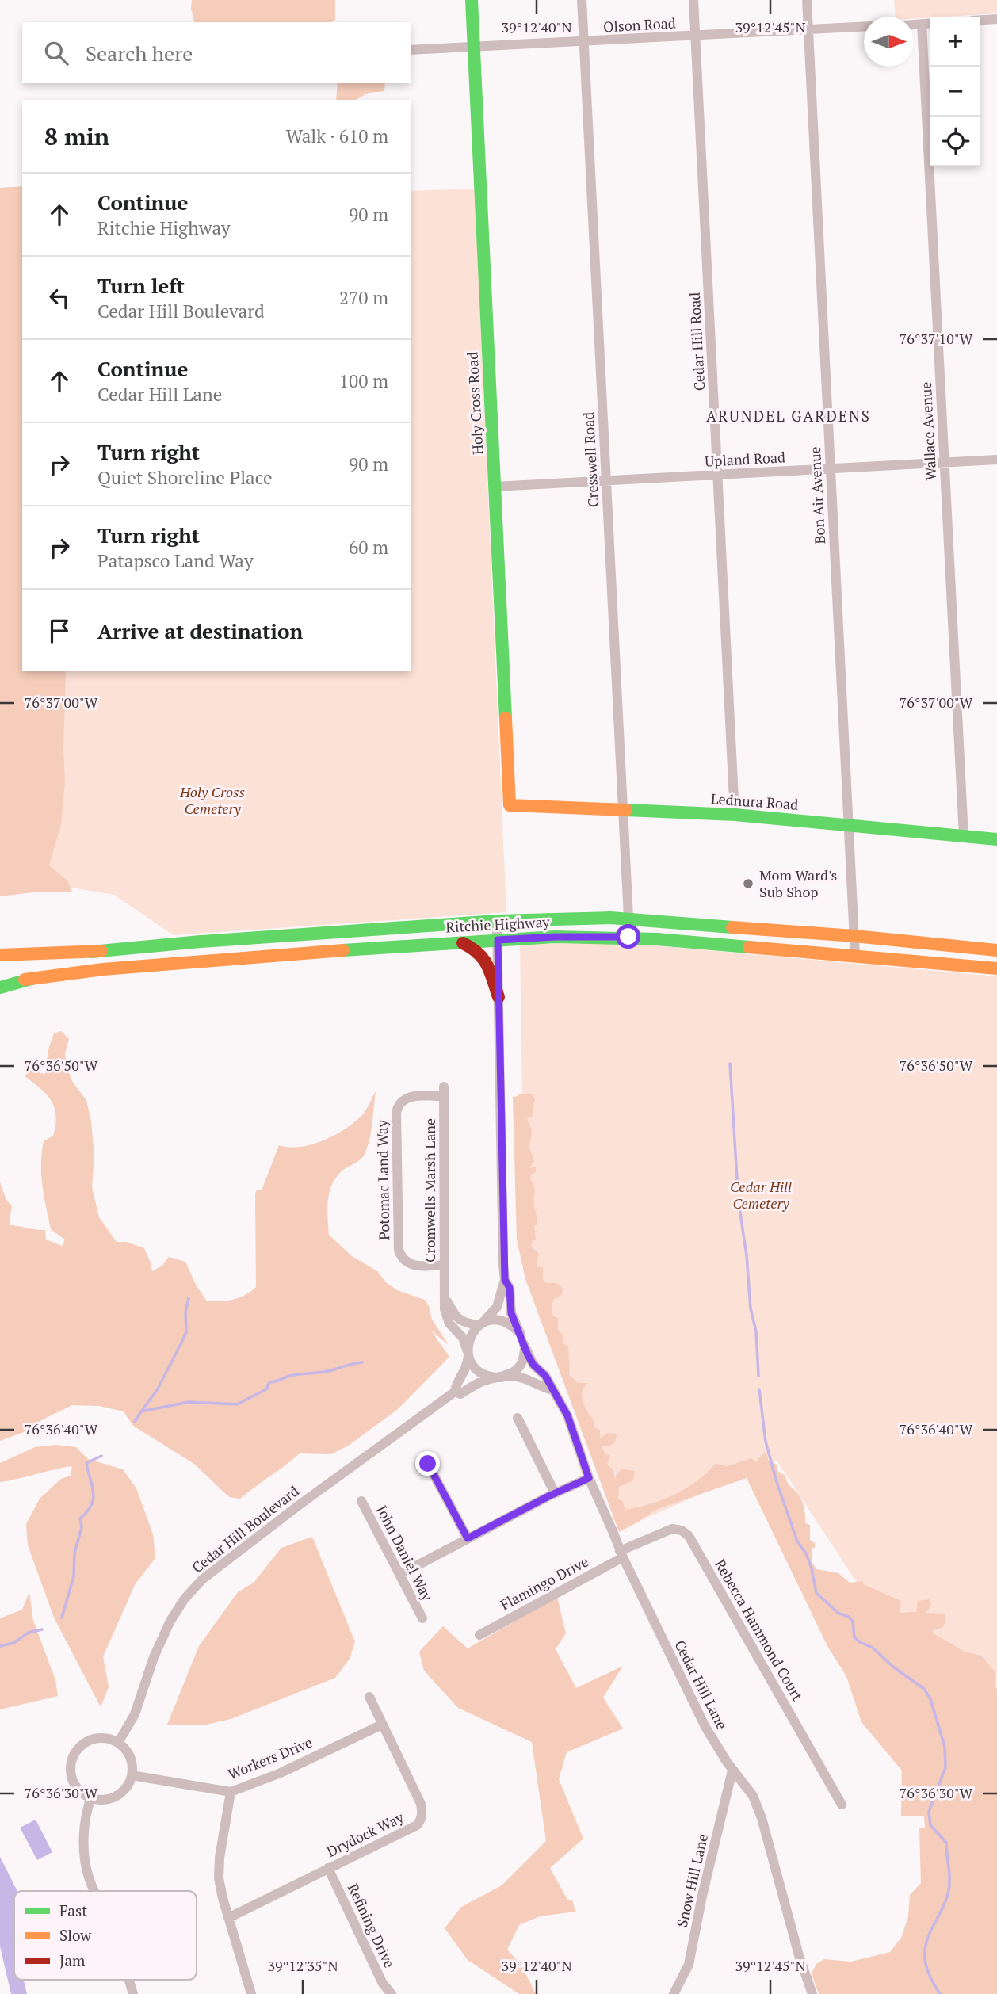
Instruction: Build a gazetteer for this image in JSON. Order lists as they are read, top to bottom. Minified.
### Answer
{"streets":{"main road":["Holy Cross Road","Lednura Road","Ritchie Highway"],"street":["Olson Road","Cedar Hill Road","Wallace Avenue","Cresswell Road","Upland Road","Bon Air Avenue","Potomac Land Way","Cromwells Marsh Lane","Cedar Hill Boulevard","John Daniel Way","Flamingo Drive","Rebecca Hammond Court","Cedar Hill Lane","Workers Drive","Drydock Way","Snow Hill Lane","Refining Drive"]},"crossings":[["Olson Road","Cedar Hill Road"],["Olson Road","Holy Cross Road"],["Olson Road","Cresswell Road"],["Olson Road","Bon Air Avenue"],["Cedar Hill Road","Upland Road"],["Cedar Hill Road","Lednura Road"],["Holy Cross Road","Upland Road"],["Holy Cross Road","Lednura Road"],["Wallace Avenue","Upland Road"],["Wallace Avenue","Lednura Road"],["Cresswell Road","Upland Road"],["Cresswell Road","Lednura Road"],["Cresswell Road","Ritchie Highway"],["Upland Road","Bon Air Avenue"],["Bon Air Avenue","Lednura Road"],["Bon Air Avenue","Ritchie Highway"],["Potomac Land Way","Cromwells Marsh Lane"],["Cromwells Marsh Lane","Cedar Hill Boulevard"],["Cromwells Marsh Lane","Cedar Hill Lane"],["Cedar Hill Boulevard","Cedar Hill Lane"],["Cedar Hill Boulevard","Workers Drive"],["Flamingo Drive","Rebecca Hammond Court"],["Flamingo Drive","Cedar Hill Lane"],["Rebecca Hammond Court","Cedar Hill Lane"],["Cedar Hill Lane","Snow Hill Lane"],["Workers Drive","Drydock Way"],["Drydock Way","Refining Drive"]],"districts":["ARUNDEL GARDENS"],"parks":["Holy Cross Cemetery","Cedar Hill Cemetery"],"places":["Mom Ward's Sub Shop"],"legend":["Fast","Slow","Jam"],"north":"right","page":{"map_buttons":["+","−"],"search":"Search here","heading":["8 min","Walk · 610 m"],"list":[["Continue","Ritchie Highway","90 m"],["Turn left","Cedar Hill Boulevard","270 m"],["Continue","Cedar Hill Lane","100 m"],["Turn right","Quiet Shoreline Place","90 m"],["Turn right","Patapsco Land Way","60 m"],"Arrive at destination"]},"coordinates":["39°12'40\"N","39°12'45\"N","76°37'10\"W","76°37'00\"W","76°36'50\"W","76°36'40\"W","76°36'30\"W","39°12'35\"N"]}
